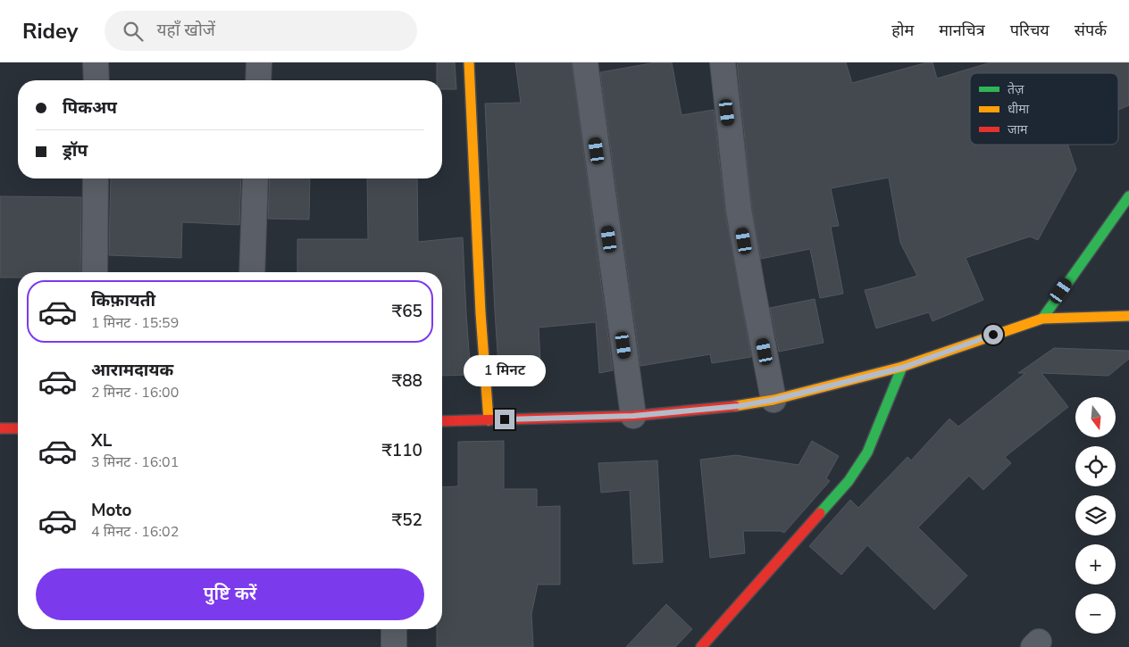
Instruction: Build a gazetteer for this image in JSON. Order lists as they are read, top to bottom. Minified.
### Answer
{"legend":["तेज़","धीमा","जाम"],"north":"bottom","page":{"header":"Ridey","search":"यहाँ खोजें","nav":["होम","मानचित्र","परिचय","संपर्क"],"banner":["पिकअप","ड्रॉप"],"list":[{"name":"किफ़ायती","note":"1 मिनट · 15:59","value":"₹65"},{"name":"आरामदायक","note":"2 मिनट · 16:00","value":"₹88"},{"name":"XL","note":"3 मिनट · 16:01","value":"₹110"},{"name":"Moto","note":"4 मिनट · 16:02","value":"₹52"}],"bubble":"1 मिनट","map_buttons":["+","−"],"buttons":"पुष्टि करें"}}
